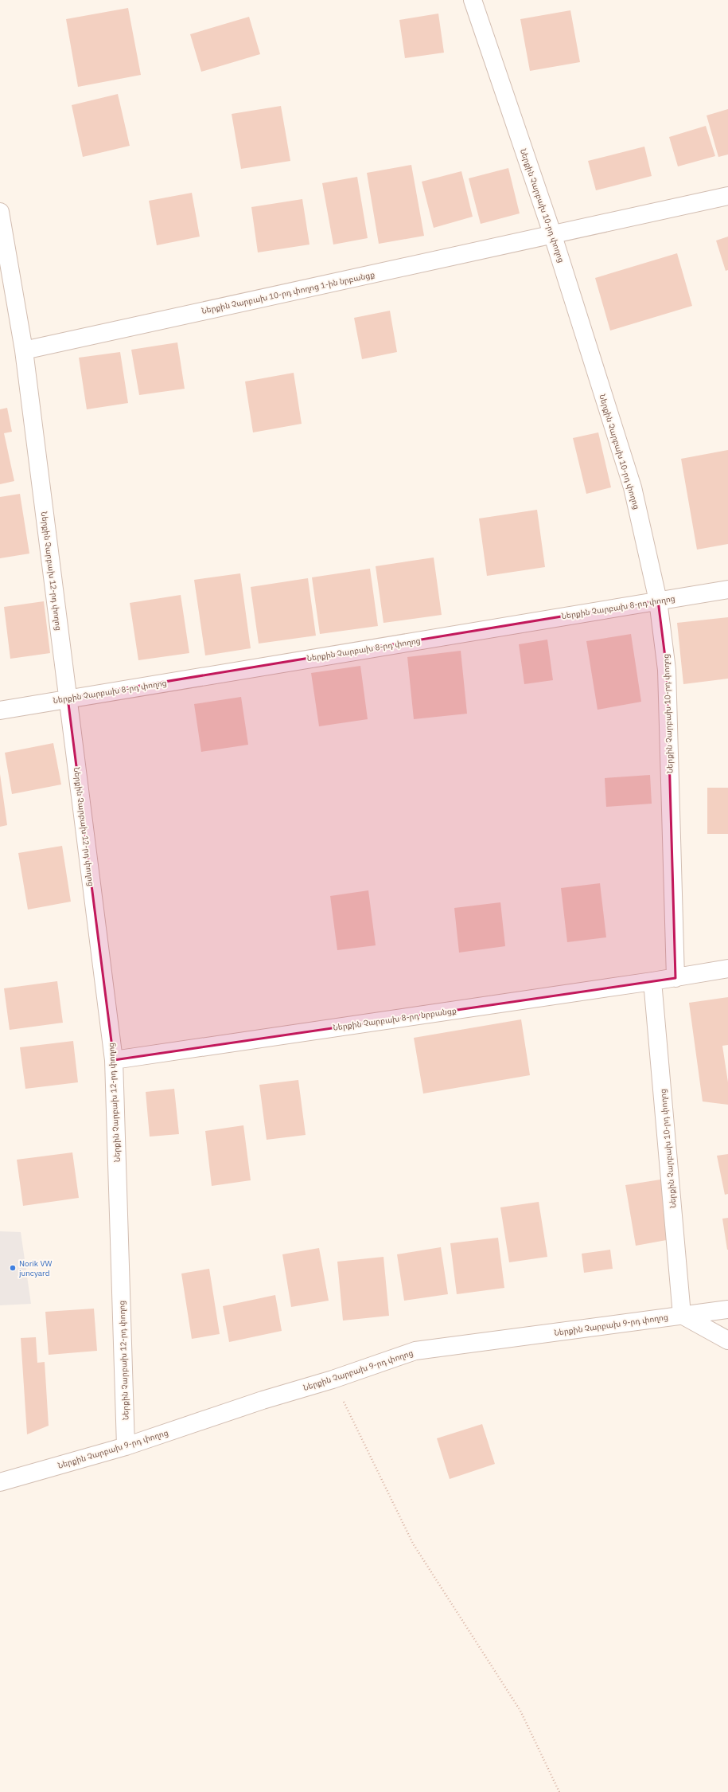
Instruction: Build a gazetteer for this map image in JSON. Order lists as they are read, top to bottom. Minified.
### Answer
{"streets":{"street":["Ներքին Չարբախ 10-րդ փողոց","Ներքին Չարբախ 10-րդ փողոց 1-ին նրբանցք","Ներքին Չարբախ 12-րդ փողոց","Ներքին Չարբախ 8-րդ փողոց","Ներքին Չարբախ 8-րդ նրբանցք","Ներքին Չարբախ 9-րդ փողոց"]},"crossings":[["Ներքին Չարբախ 10-րդ փողոց","Ներքին Չարբախ 10-րդ փողոց 1-ին նրբանցք"],["Ներքին Չարբախ 10-րդ փողոց","Ներքին Չարբախ 8-րդ փողոց"],["Ներքին Չարբախ 10-րդ փողոց","Ներքին Չարբախ 8-րդ նրբանցք"],["Ներքին Չարբախ 10-րդ փողոց","Ներքին Չարբախ 9-րդ փողոց"],["Ներքին Չարբախ 10-րդ փողոց 1-ին նրբանցք","Ներքին Չարբախ 12-րդ փողոց"],["Ներքին Չարբախ 12-րդ փողոց","Ներքին Չարբախ 8-րդ փողոց"],["Ներքին Չարբախ 12-րդ փողոց","Ներքին Չարբախ 8-րդ նրբանցք"],["Ներքին Չարբախ 12-րդ փողոց","Ներքին Չարբախ 9-րդ փողոց"]],"places":["Norik VW juncyard"]}
